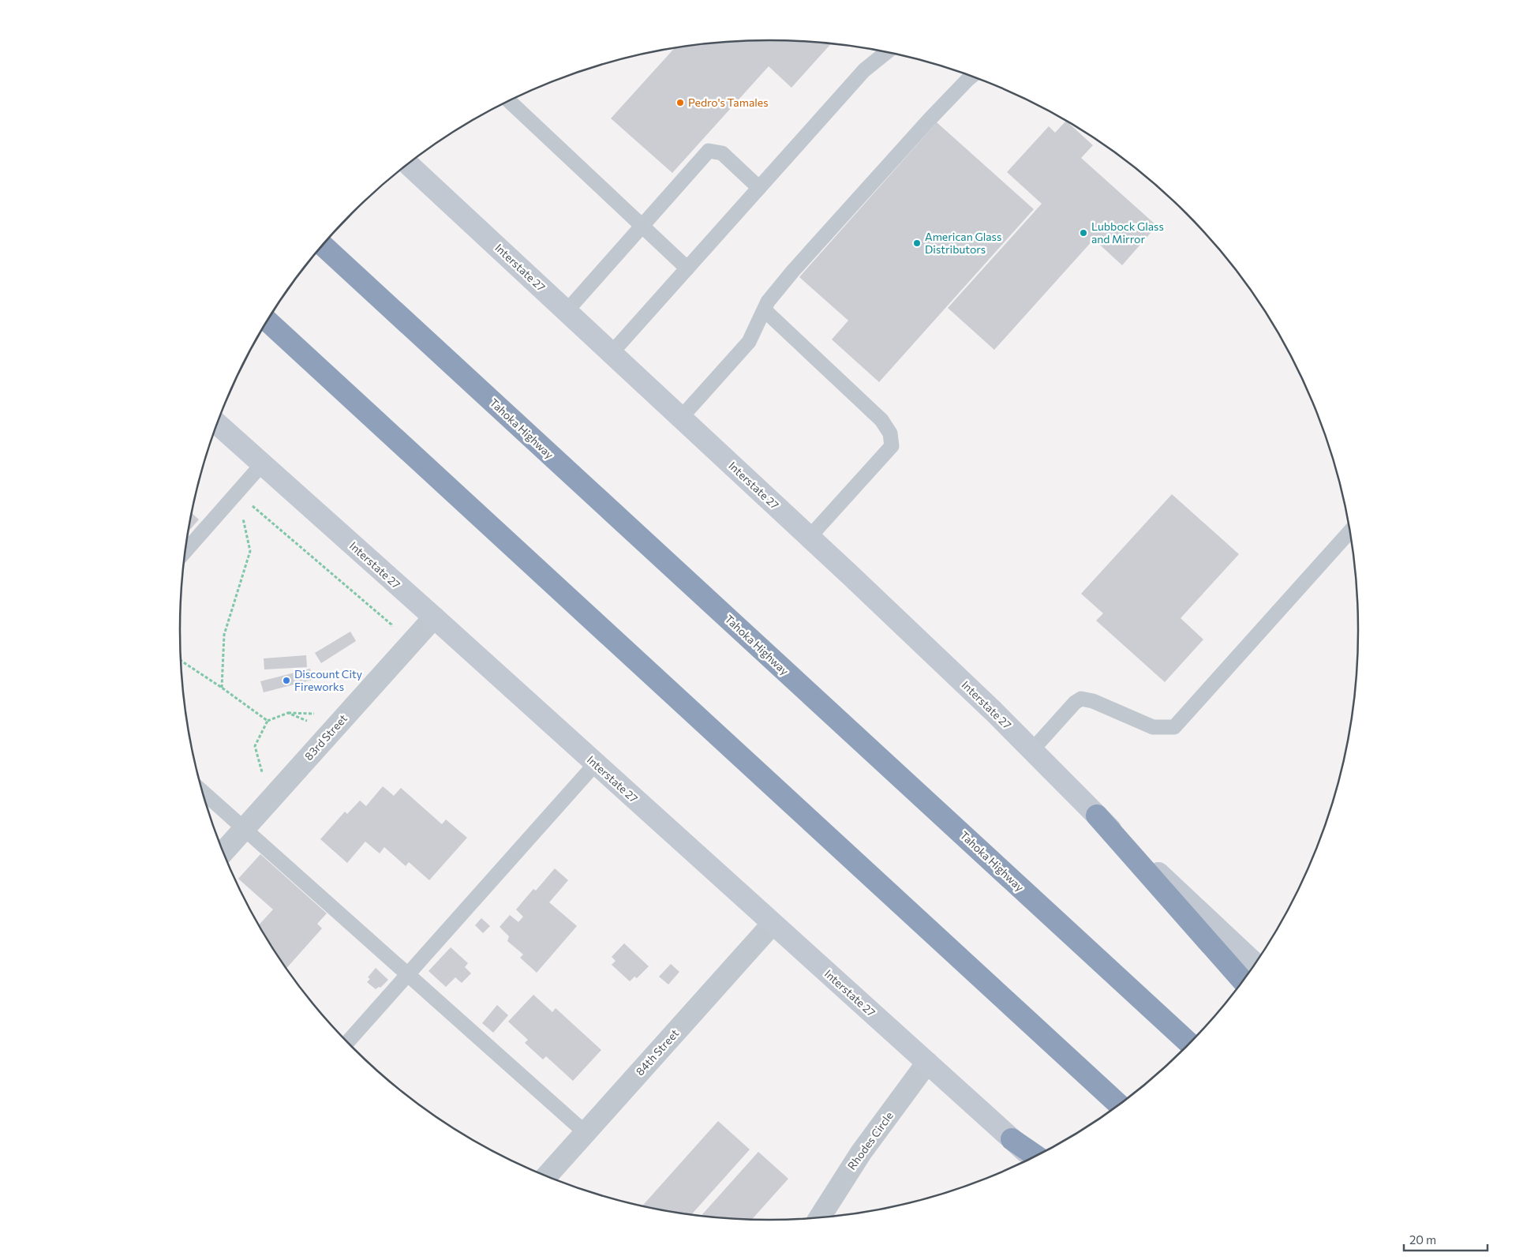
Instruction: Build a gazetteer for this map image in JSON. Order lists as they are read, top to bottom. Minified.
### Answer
{"streets":{"highway":["Tahoka Highway"],"main road":["Interstate 27"],"street":["83rd Street","84th Street","Rhodes Circle"]},"crossings":[["Interstate 27","83rd Street"],["Interstate 27","84th Street"],["Interstate 27","Rhodes Circle"]],"places":["Pedro's Tamales","Lubbock Glass and Mirror","American Glass Distributors","Discount City Fireworks"],"scale_bar":"20 m"}
